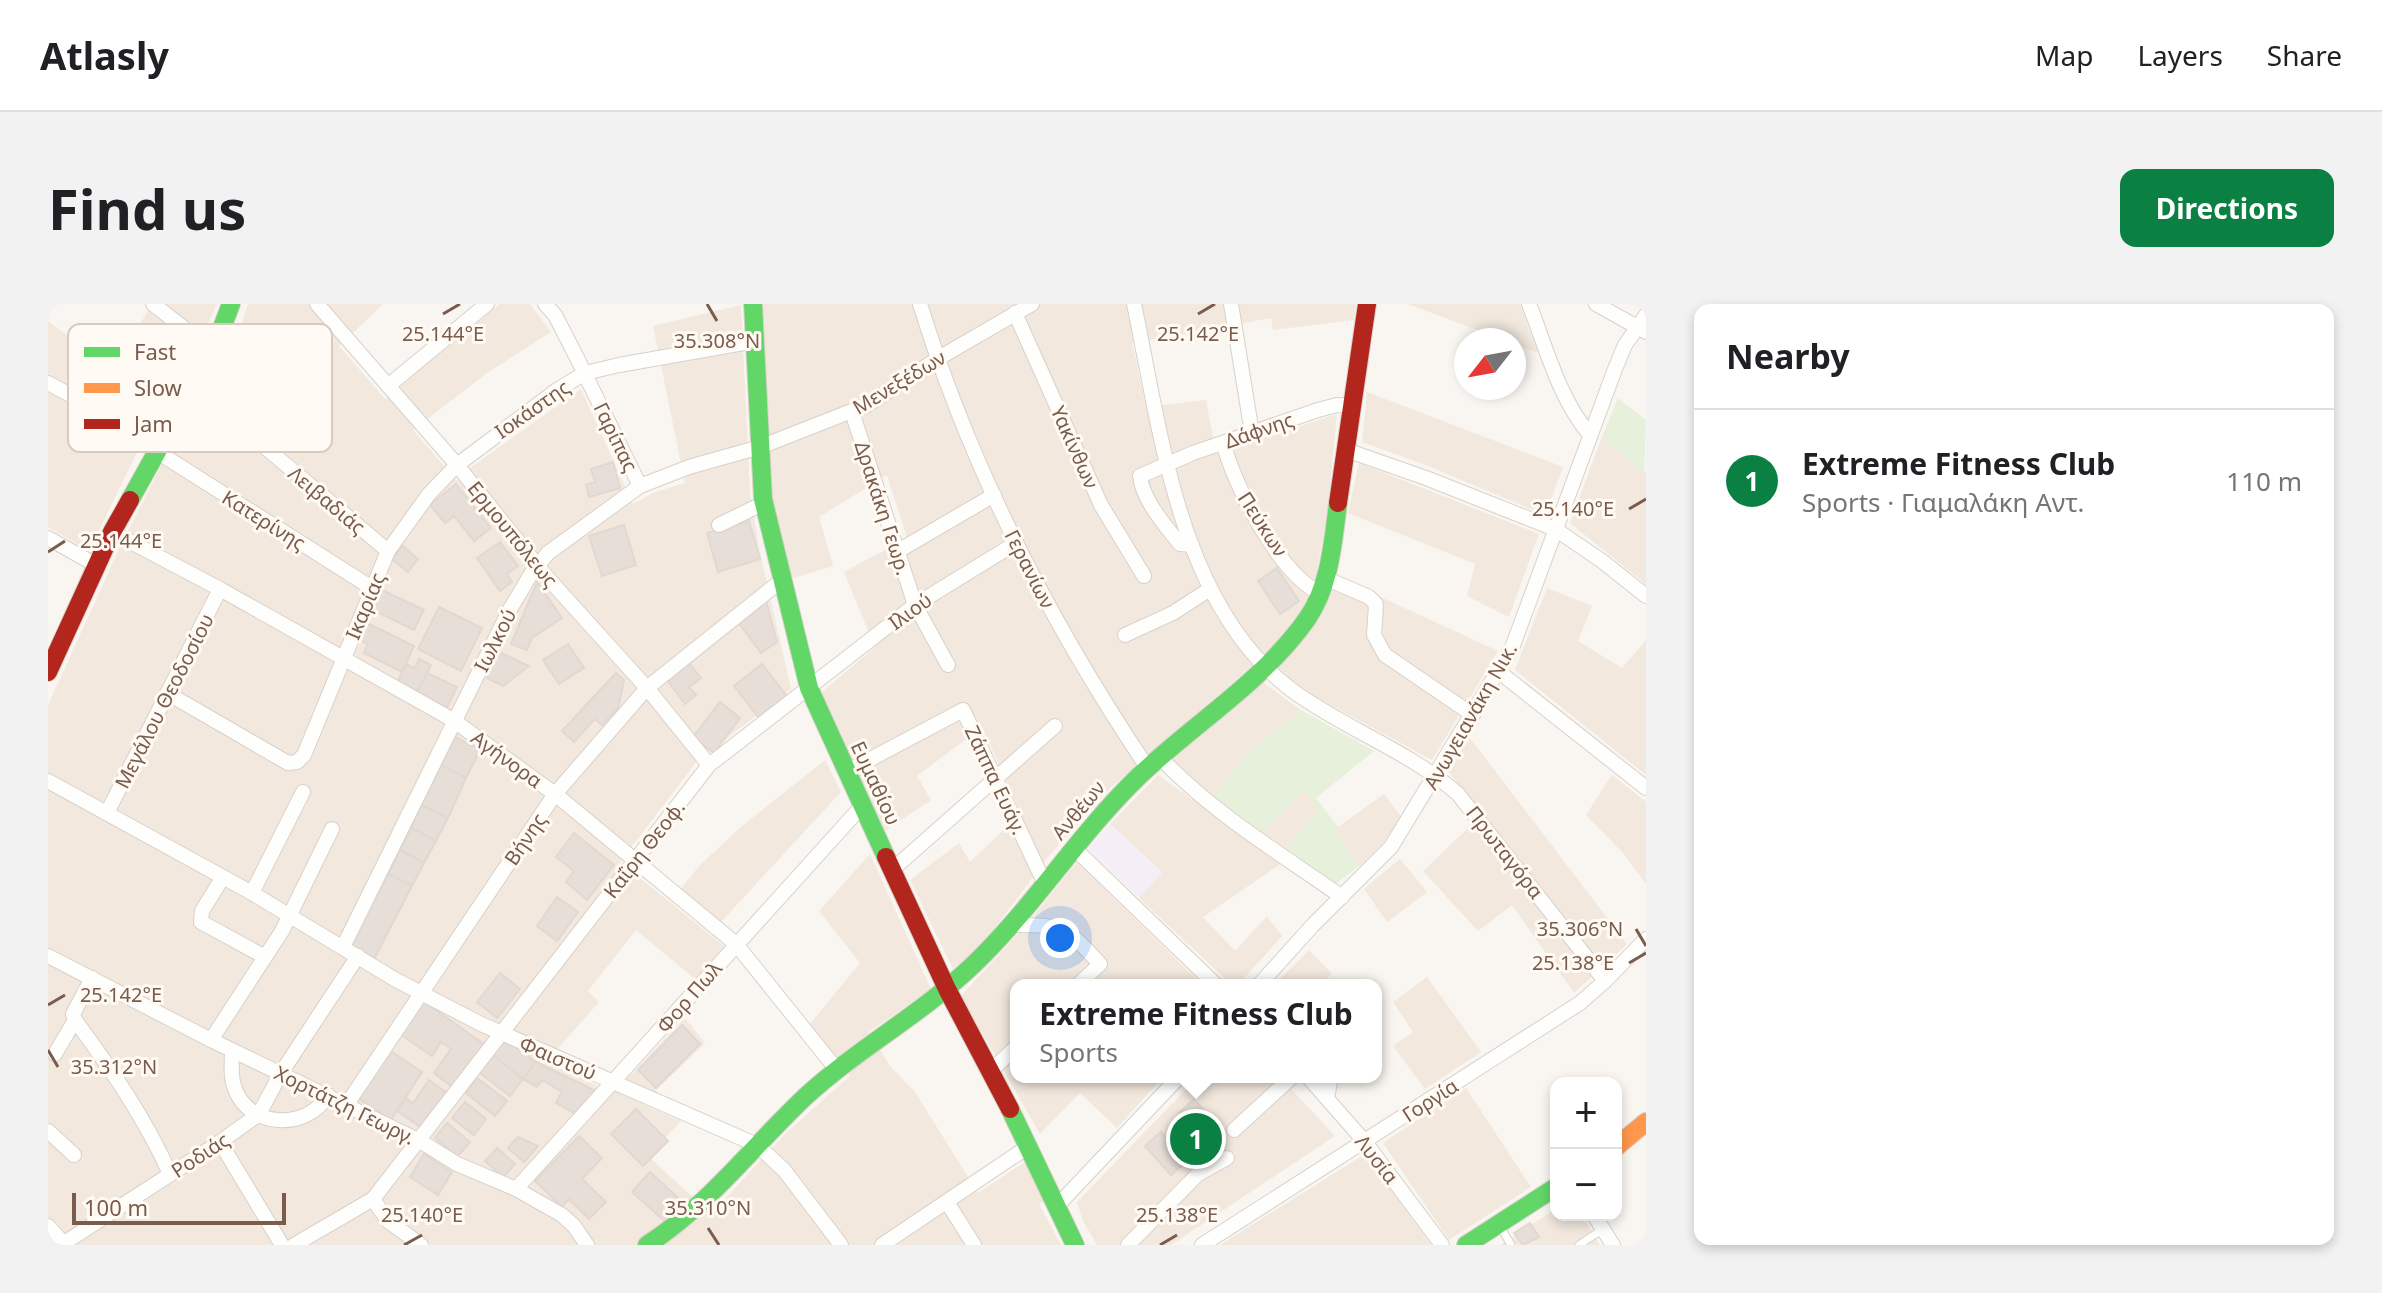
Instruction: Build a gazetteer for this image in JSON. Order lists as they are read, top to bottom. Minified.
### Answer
{"streets":{"street":["Μενεξέδων","Ιοκάστης","Δάφνης","Γαρίπας","Υακίνθων","Λειβαδιάς","Δρακάκη Γεωρ.","Κατερίνης","Πεύκων","Ερμουπόλεως","Γερανίων","Ικαρίας","Ιλιού","Ιωλκού","Μεγάλου Θεοδοσίου","Ανωγειανάκη Νικ.","Αγήνορα","Ζάππα Ευάγ.","Ευμαθίου","Ανθέων","Βήνης","Καΐρη Θεοφ.","Πρωταγόρα","Φορ Πωλ","Φαιστού","Γοργία","Χορτάτζη Γεωργ.","Ροδιάς","Λυσία"]},"crossings":[["Μενεξέδων","Υακίνθων"],["Μενεξέδων","Δρακάκη Γεωρ."],["Μενεξέδων","Γερανίων"],["Μενεξέδων","Ιωλκού"],["Μενεξέδων","Ευμαθίου"],["Ιοκάστης","Γαρίπας"],["Ιοκάστης","Ερμουπόλεως"],["Ιοκάστης","Ικαρίας"],["Ιοκάστης","Ευμαθίου"],["Δάφνης","Πεύκων"],["Δάφνης","Ανθέων"],["Δάφνης","Πρωταγόρα"],["Γαρίπας","Ιωλκού"],["Λειβαδιάς","Ικαρίας"],["Δρακάκη Γεωρ.","Ιλιού"],["Κατερίνης","Ικαρίας"],["Πεύκων","Ανωγειανάκη Νικ."],["Πεύκων","Ανθέων"],["Ερμουπόλεως","Ικαρίας"],["Ερμουπόλεως","Ιωλκού"],["Ερμουπόλεως","Βήνης"],["Ερμουπόλεως","Καΐρη Θεοφ."],["Γερανίων","Ιλιού"],["Γερανίων","Ανωγειανάκη Νικ."],["Γερανίων","Ανθέων"],["Ικαρίας","Μεγάλου Θεοδοσίου"],["Ικαρίας","Αγήνορα"],["Ιλιού","Ευμαθίου"],["Ιλιού","Καΐρη Θεοφ."],["Ιωλκού","Αγήνορα"],["Ιωλκού","Ευμαθίου"],["Ιωλκού","Φαιστού"],["Μεγάλου Θεοδοσίου","Αγήνορα"],["Μεγάλου Θεοδοσίου","Φαιστού"],["Ανωγειανάκη Νικ.","Πρωταγόρα"],["Αγήνορα","Ανθέων"],["Αγήνορα","Βήνης"],["Αγήνορα","Καΐρη Θεοφ."],["Αγήνορα","Φορ Πωλ"],["Ζάππα Ευάγ.","Ευμαθίου"],["Ζάππα Ευάγ.","Ανθέων"],["Ευμαθίου","Ανθέων"],["Ευμαθίου","Βήνης"],["Ευμαθίου","Καΐρη Θεοφ."],["Ευμαθίου","Φορ Πωλ"],["Ανθέων","Πρωταγόρα"],["Ανθέων","Φαιστού"],["Βήνης","Φαιστού"],["Βήνης","Χορτάτζη Γεωργ."],["Καΐρη Θεοφ.","Φαιστού"],["Καΐρη Θεοφ.","Χορτάτζη Γεωργ."],["Πρωταγόρα","Γοργία"],["Φορ Πωλ","Φαιστού"],["Φορ Πωλ","Χορτάτζη Γεωργ."],["Γοργία","Λυσία"],["Χορτάτζη Γεωργ.","Ροδιάς"]],"legend":["Fast","Slow","Jam"],"scale_bar":"100 m","north":"bottom left","page":{"header":"Atlasly","nav":["Map","Layers","Share"],"buttons":"Directions","title":"Find us","heading":"Nearby","list":[{"mark":"1","name":"Extreme Fitness Club","note":"Sports · Γιαμαλάκη Αντ.","value":"110 m"}],"popup":["Extreme Fitness Club","Sports"],"map_buttons":["+","−"],"pins":"1","scale":"100 m"},"coordinates":["25.144°E","25.142°E","35.308°N","25.140°E","35.306°N","25.138°E","35.312°N","35.310°N"]}
